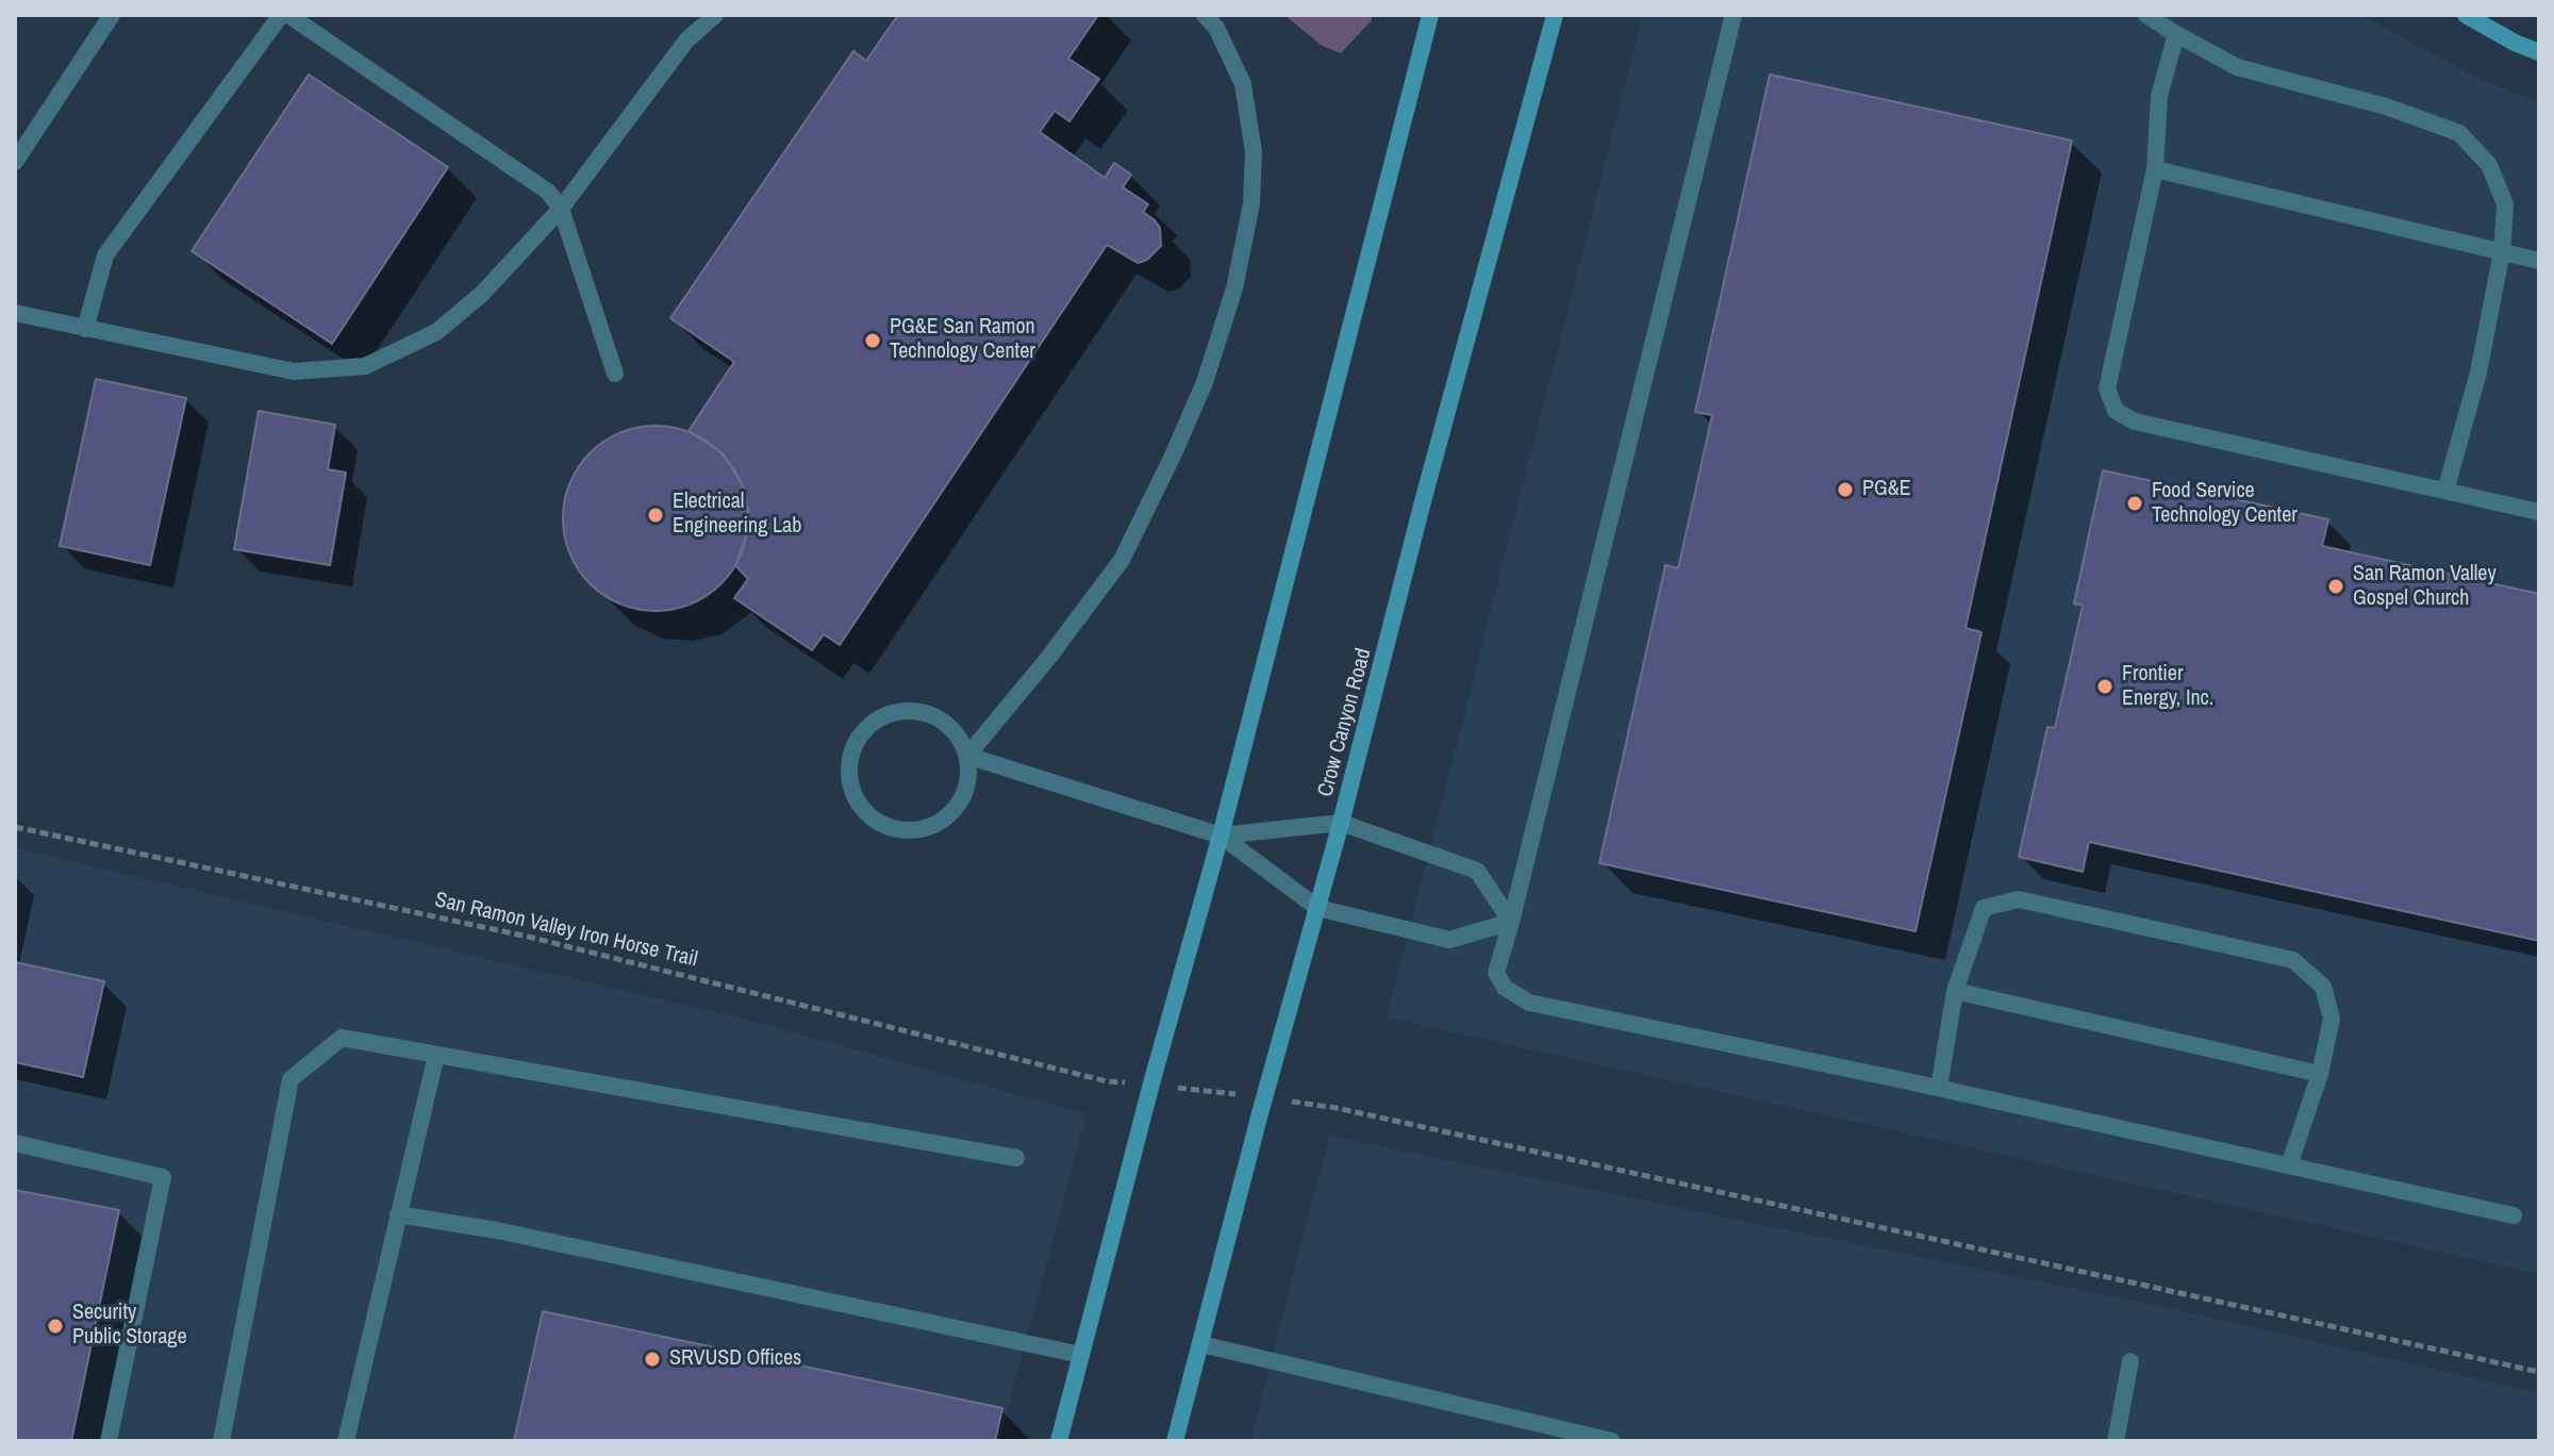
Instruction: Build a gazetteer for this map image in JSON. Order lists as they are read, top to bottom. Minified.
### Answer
{"streets":{"main road":["Crow Canyon Road"],"path":["San Ramon Valley Iron Horse Trail"]},"crossings":[["Crow Canyon Road","San Ramon Valley Iron Horse Trail"]],"places":["PG&E San Ramon Technology Center","PG&E","Food Service Technology Center","Electrical Engineering Lab","San Ramon Valley Gospel Church","Frontier Energy, Inc.","Security Public Storage","SRVUSD Offices"]}
